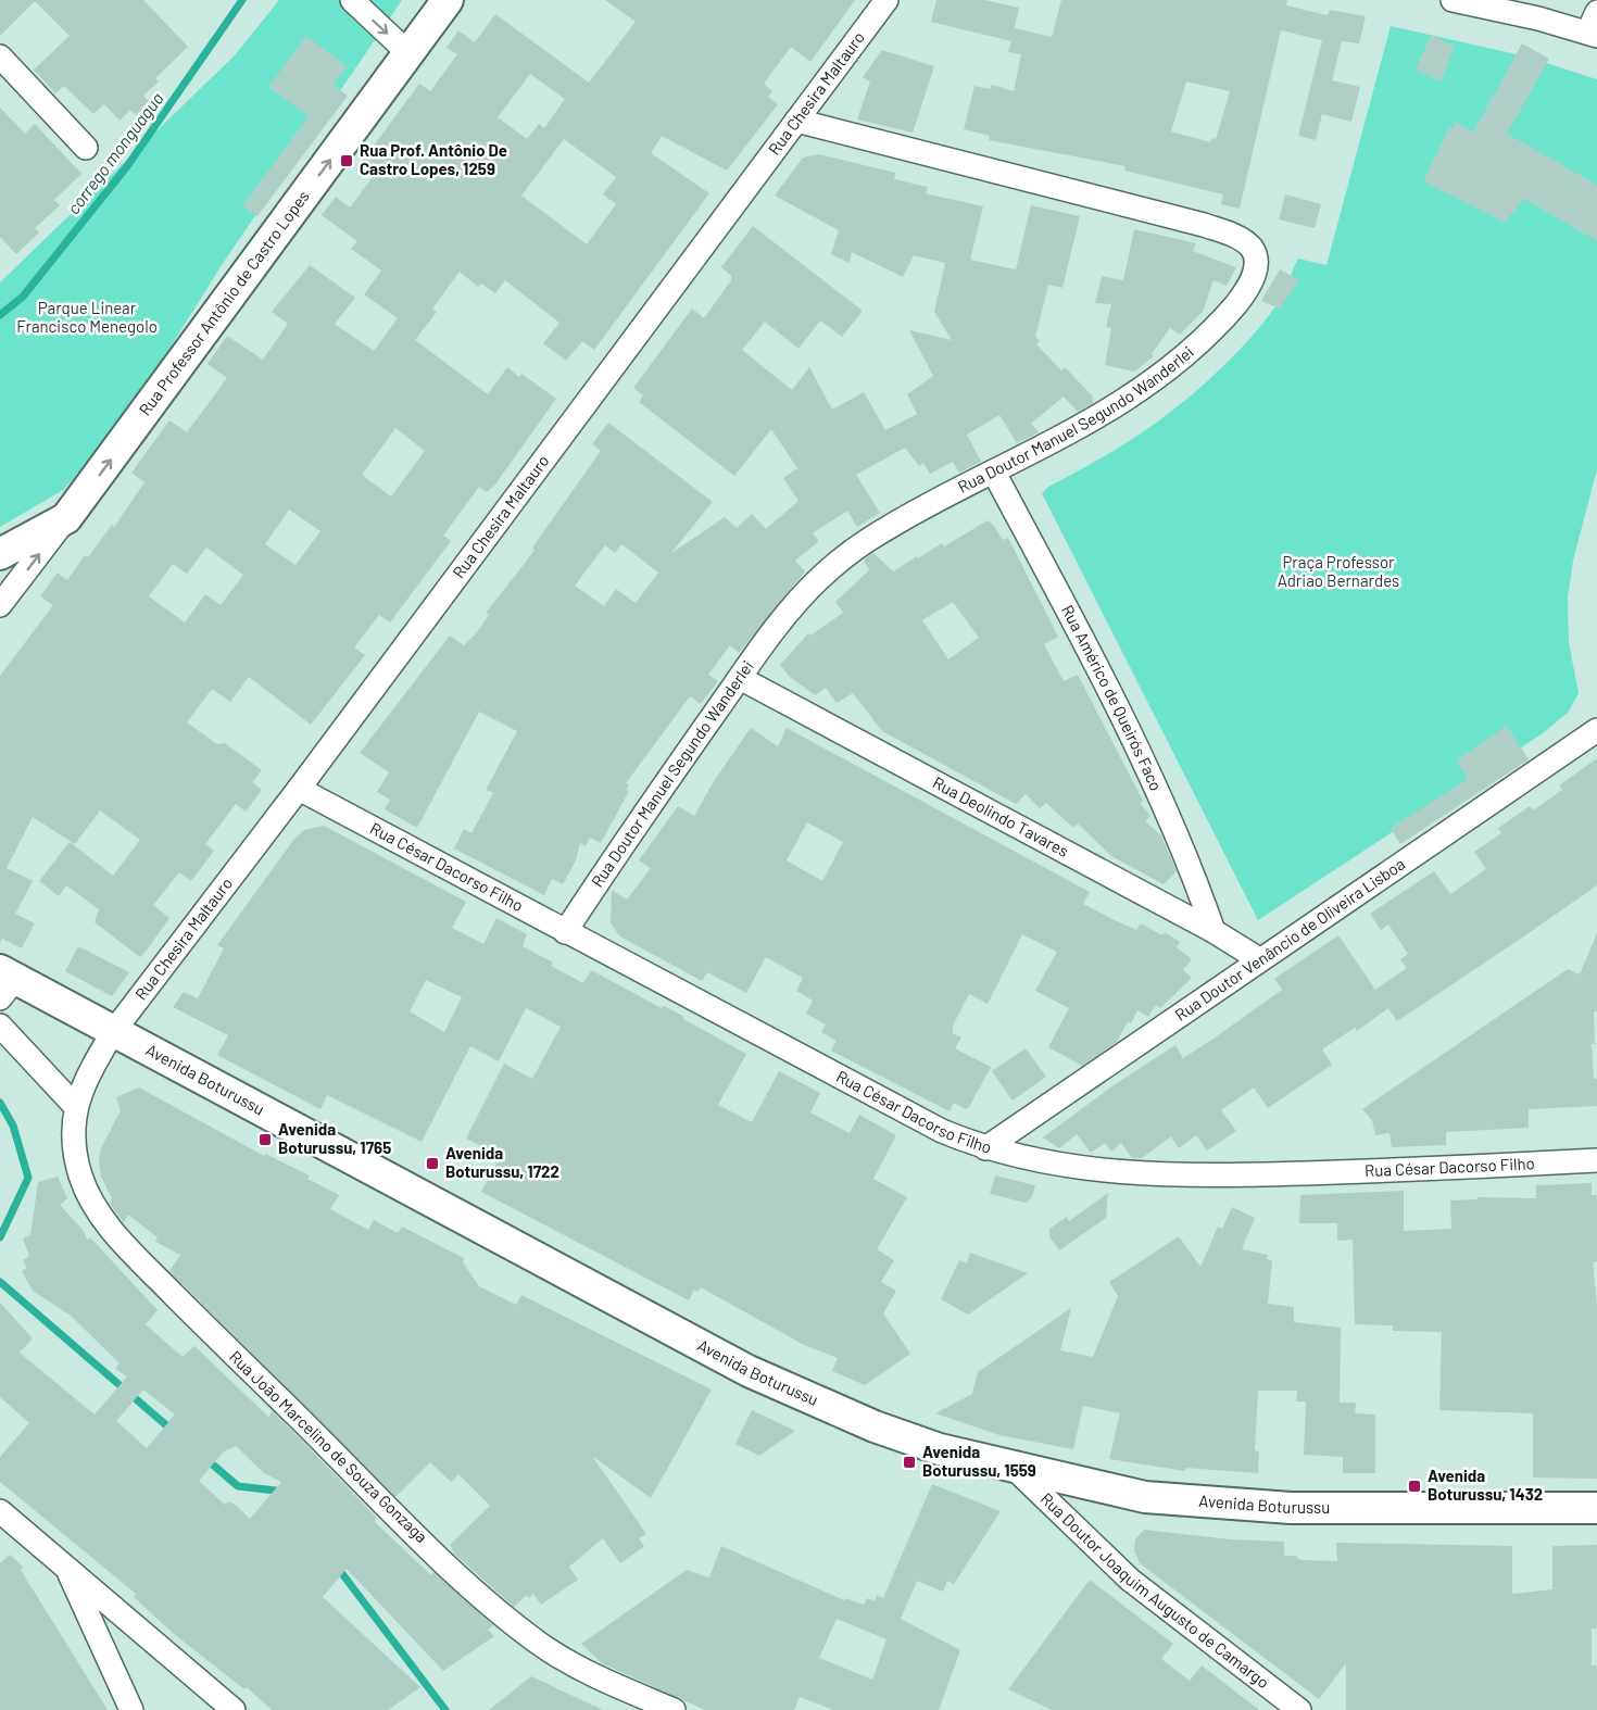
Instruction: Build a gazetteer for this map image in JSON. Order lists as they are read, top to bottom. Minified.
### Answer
{"streets":{"main road":["Rua Professor Antônio de Castro Lopes","Avenida Boturussu"],"street":["Rua Chesira Maltauro","Rua Doutor Manuel Segundo Wanderlei","Rua Américo de Queirós Faco","Rua Deolindo Tavares","Rua César Dacorso Filho","Rua Doutor Venâncio de Oliveira Lisboa","Rua João Marcelino de Souza Gonzaga","Rua Doutor Joaquim Augusto de Camargo"]},"crossings":[["Rua Chesira Maltauro","Rua Doutor Manuel Segundo Wanderlei"],["Rua Chesira Maltauro","Rua César Dacorso Filho"],["Rua Chesira Maltauro","Avenida Boturussu"],["Rua Chesira Maltauro","Rua João Marcelino de Souza Gonzaga"],["Rua Doutor Manuel Segundo Wanderlei","Rua Américo de Queirós Faco"],["Rua Doutor Manuel Segundo Wanderlei","Rua Deolindo Tavares"],["Rua Doutor Manuel Segundo Wanderlei","Rua César Dacorso Filho"],["Rua Américo de Queirós Faco","Rua Deolindo Tavares"],["Rua Deolindo Tavares","Rua Doutor Venâncio de Oliveira Lisboa"],["Rua César Dacorso Filho","Rua Doutor Venâncio de Oliveira Lisboa"],["Avenida Boturussu","Rua João Marcelino de Souza Gonzaga"],["Avenida Boturussu","Rua Doutor Joaquim Augusto de Camargo"]],"one_way":["Rua Professor Antônio de Castro Lopes"],"water":["corrego monguagua"],"parks":["Parque Linear Francisco Menegolo","Praça Professor Adriao Bernardes"],"places":{"transit":["Rua Prof. Antônio De Castro Lopes, 1259","Avenida Boturussu, 1765","Avenida Boturussu, 1722","Avenida Boturussu, 1559","Avenida Boturussu, 1432"]}}
